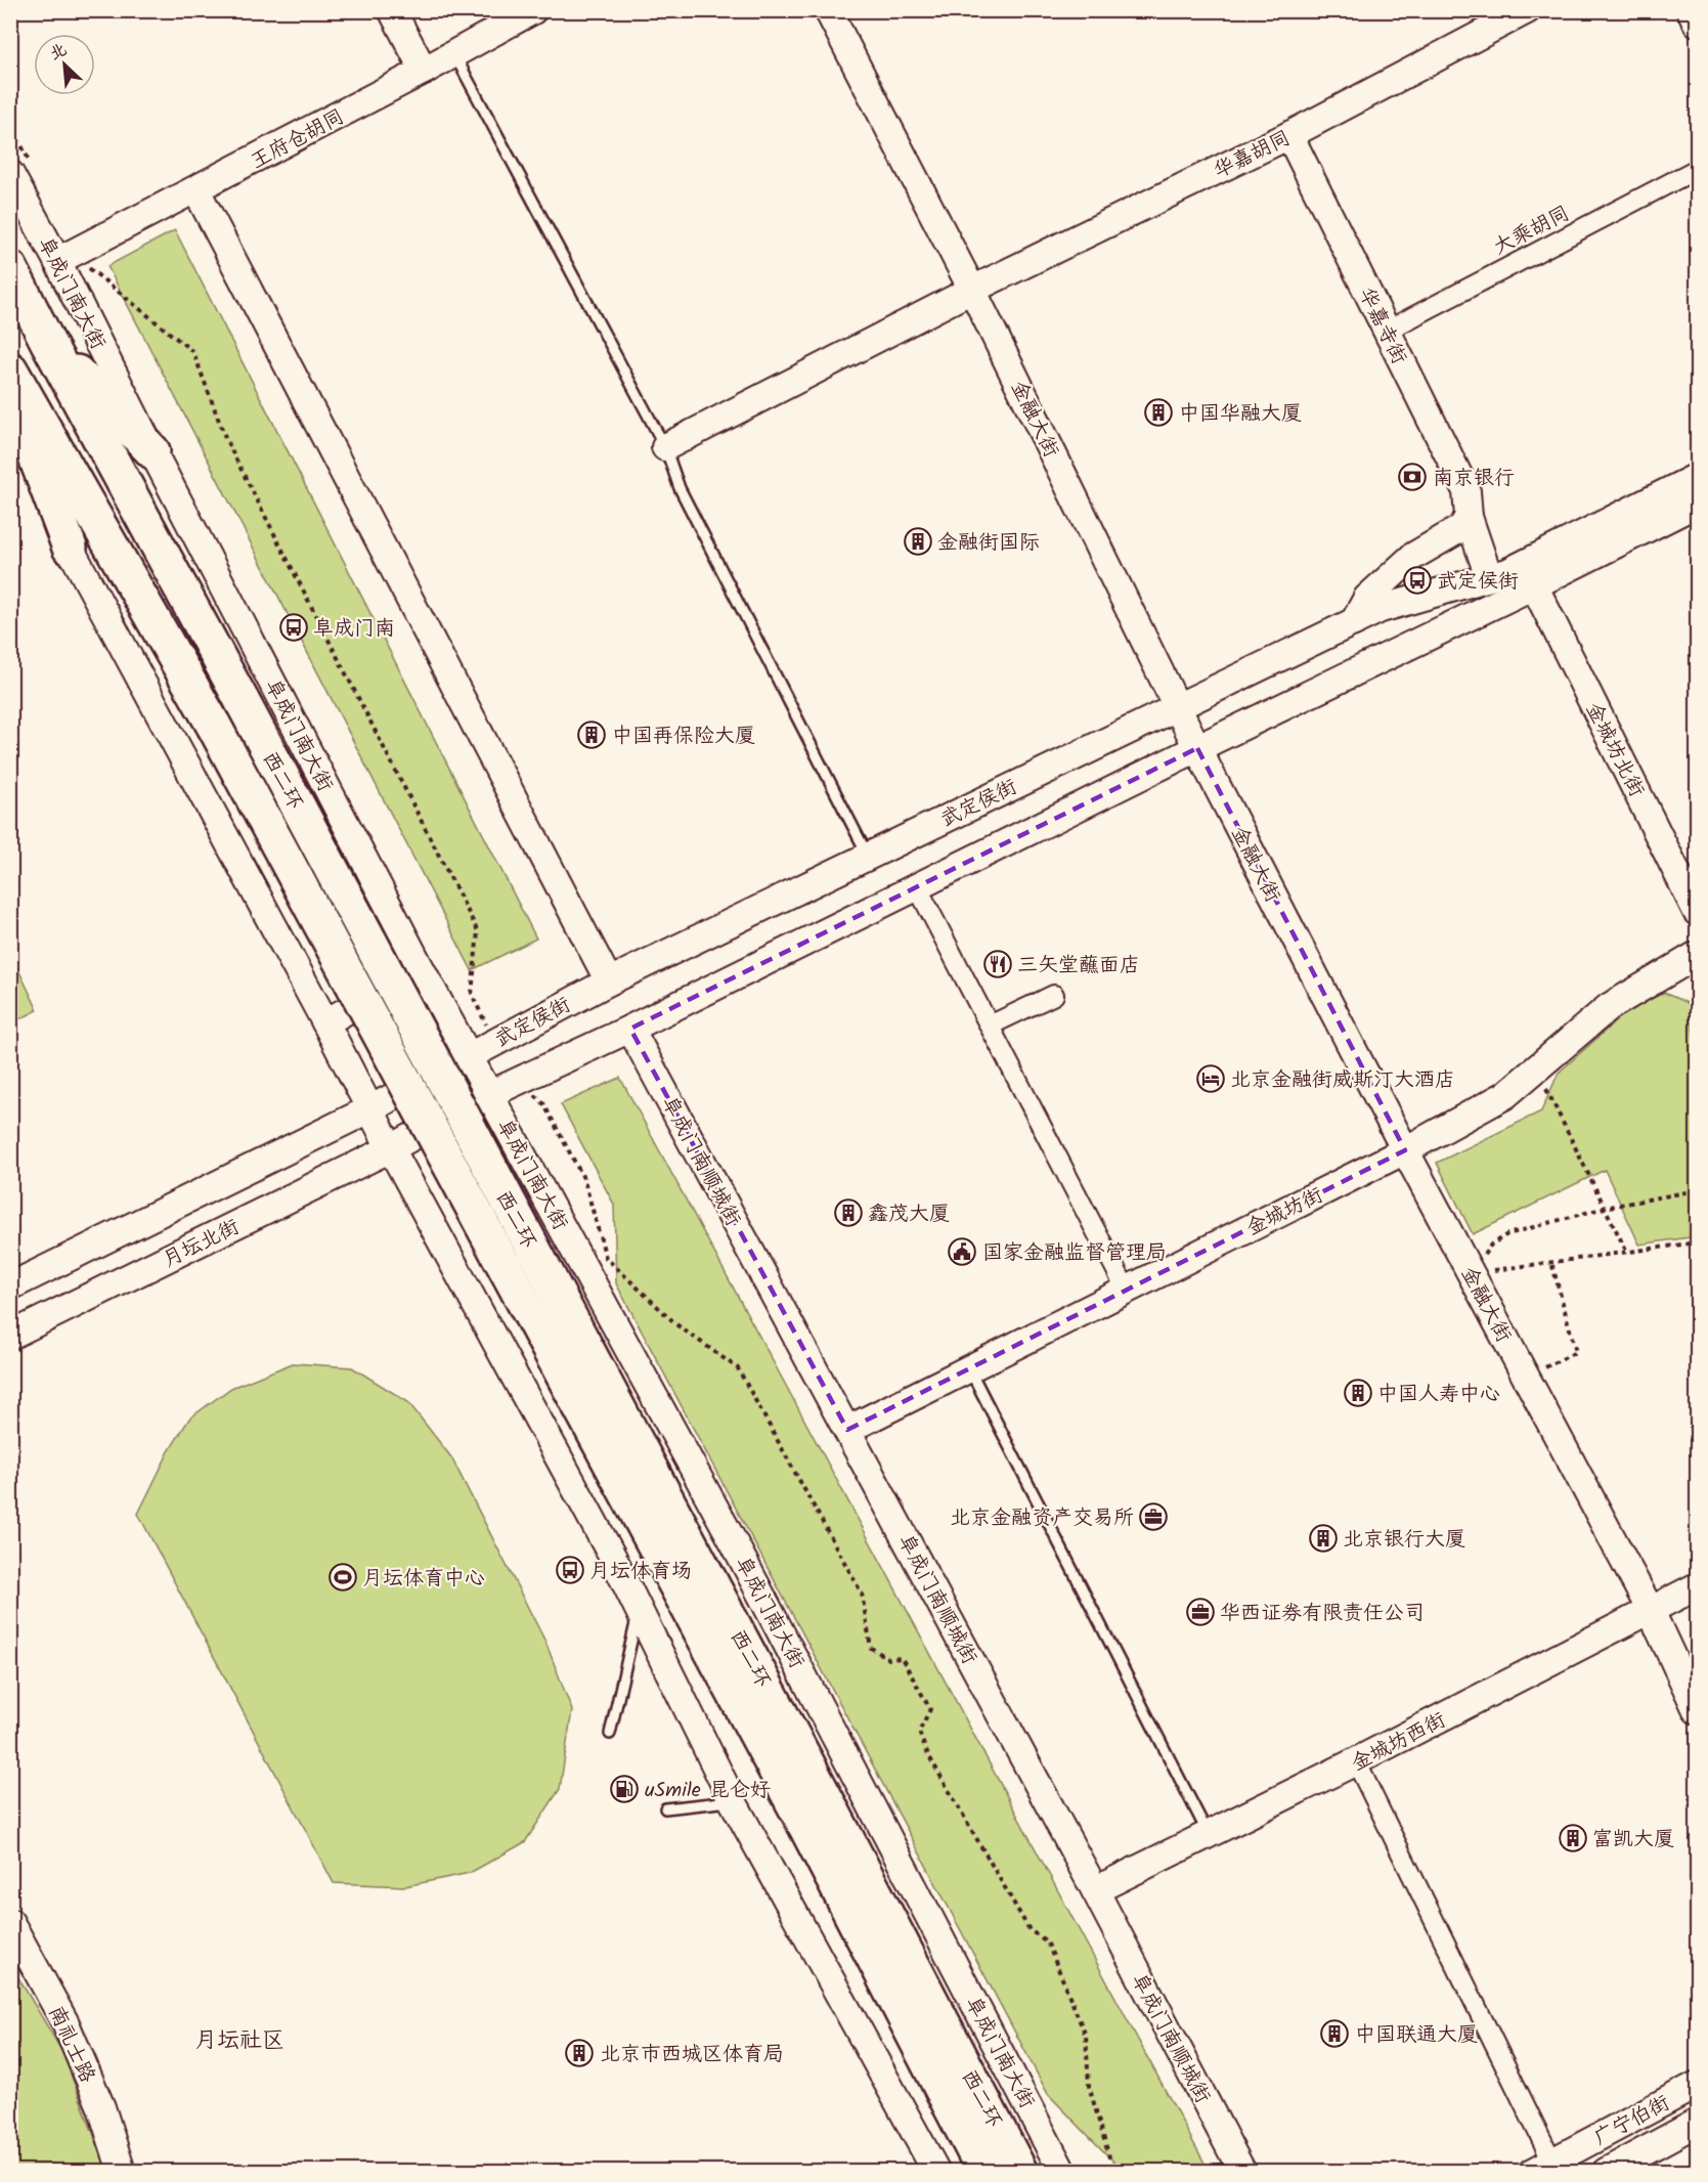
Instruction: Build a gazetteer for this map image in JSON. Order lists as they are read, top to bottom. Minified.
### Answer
{"streets":{"highway":["西二环"],"street":["王府仓胡同","华嘉胡同","大乘胡同","阜成门南大街","华嘉寺街","金融大街","金城坊北街","武定侯街","阜成门南顺城街","金城坊街","月坛北街","金城坊西街","南礼士路","广宁伯街"]},"crossings":[["王府仓胡同","阜成门南大街"],["华嘉胡同","华嘉寺街"],["华嘉胡同","金融大街"],["大乘胡同","华嘉寺街"],["阜成门南大街","武定侯街"],["阜成门南大街","月坛北街"],["华嘉寺街","武定侯街"],["金融大街","武定侯街"],["金融大街","金城坊街"],["金融大街","金城坊西街"],["阜成门南顺城街","金城坊街"],["阜成门南顺城街","金城坊西街"]],"districts":["月坛社区"],"places":{"building":["中国华融大厦","金融街国际","中国再保险大厦","鑫茂大厦","中国人寿中心","北京银行大厦","富凯大厦","中国联通大厦","北京市西城区体育局"],"bank":["南京银行"],"bus stop":["武定侯街","阜成门南","月坛体育场"],"restaurant":["三矢堂蘸面店"],"hotel":["北京金融街威斯汀大酒店"],"public building":["国家金融监督管理局"],"office":["北京金融资产交易所","华西证券有限责任公司"],"sports":["月坛体育中心"],"fuel station":["uSmile 昆仑好"]},"north":"top left"}
